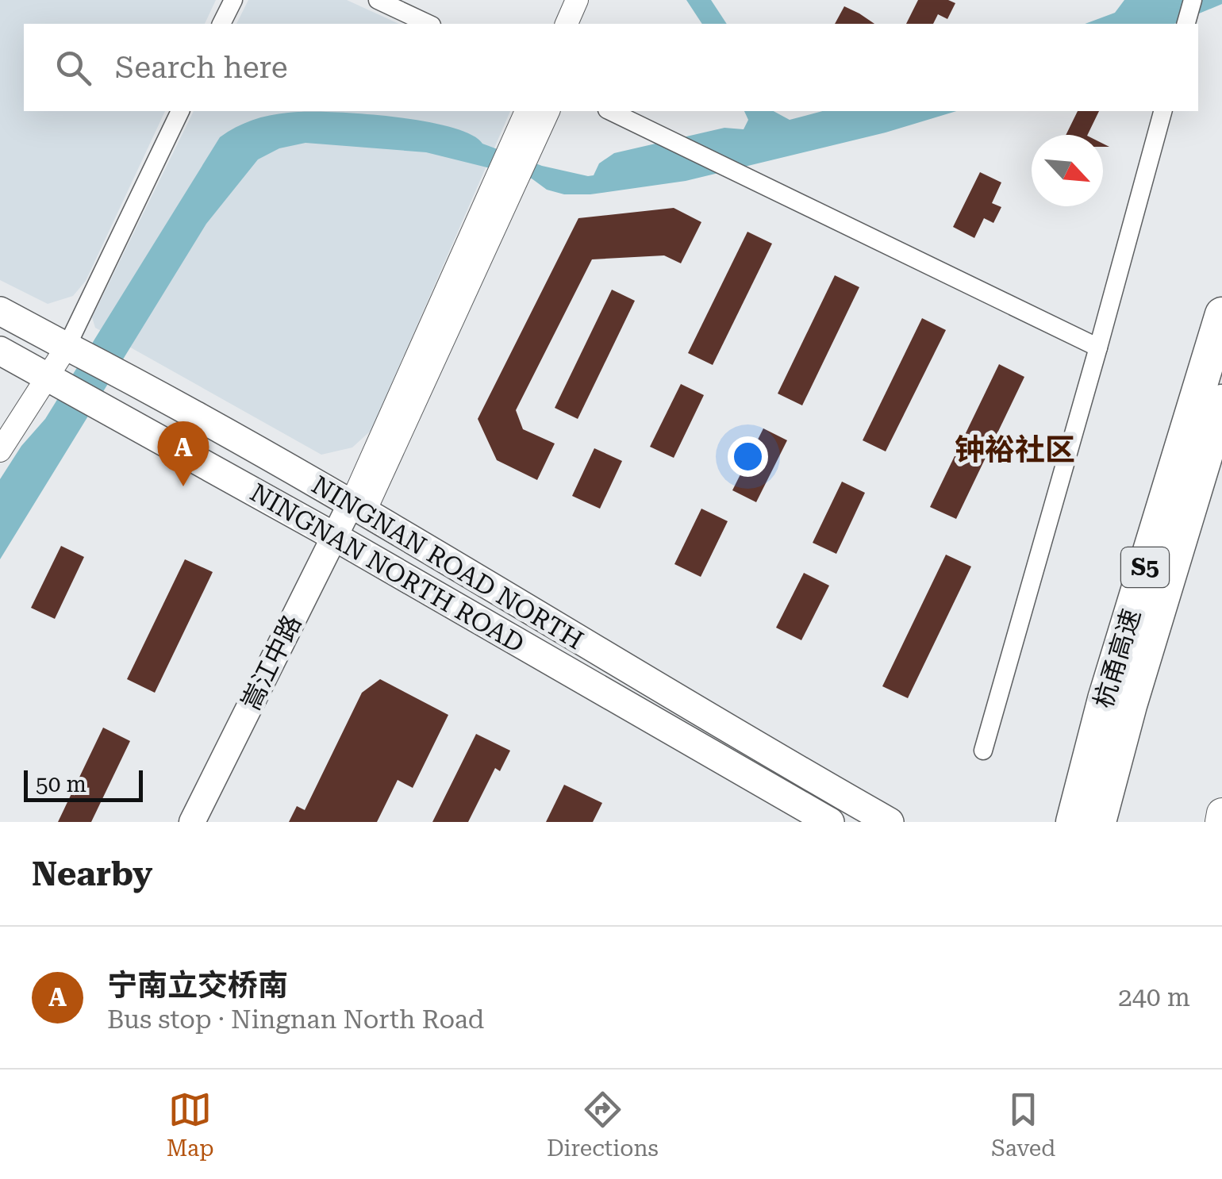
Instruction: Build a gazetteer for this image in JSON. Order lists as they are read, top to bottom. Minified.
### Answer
{"streets":{"highway":["S5","杭甬高速"],"main road":["NINGNAN ROAD NORTH","NINGNAN NORTH ROAD","嵩江中路"]},"crossings":[["NINGNAN ROAD NORTH","嵩江中路"],["NINGNAN NORTH ROAD","嵩江中路"]],"districts":["钟裕社区"],"scale_bar":"50 m","north":"bottom right","page":{"search":"Search here","pins":"A","scale":"50 m","heading":"Nearby","list":[{"mark":"A","name":"宁南立交桥南","note":"Bus stop · Ningnan North Road","value":"240 m"}],"nav":["Map","Directions","Saved"]}}
